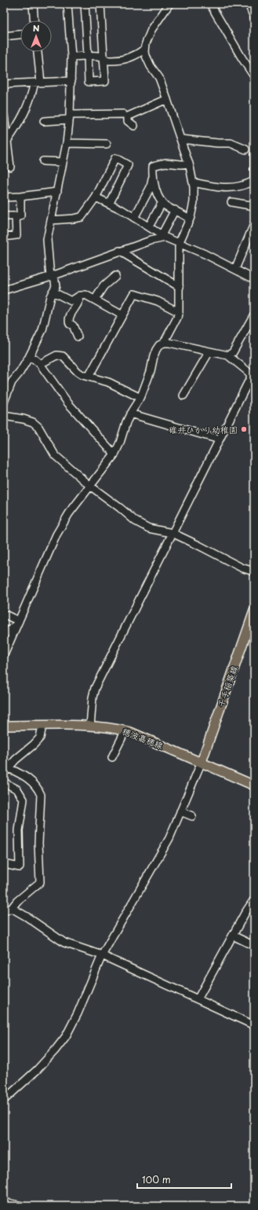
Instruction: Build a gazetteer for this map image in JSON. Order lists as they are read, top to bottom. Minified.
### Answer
{"streets":{"main road":["千手稲築線","穂波嘉穂線"]},"crossings":[["千手稲築線","穂波嘉穂線"]],"places":["碓井ひかり幼稚園"],"scale_bar":"100 m","north":"top"}
